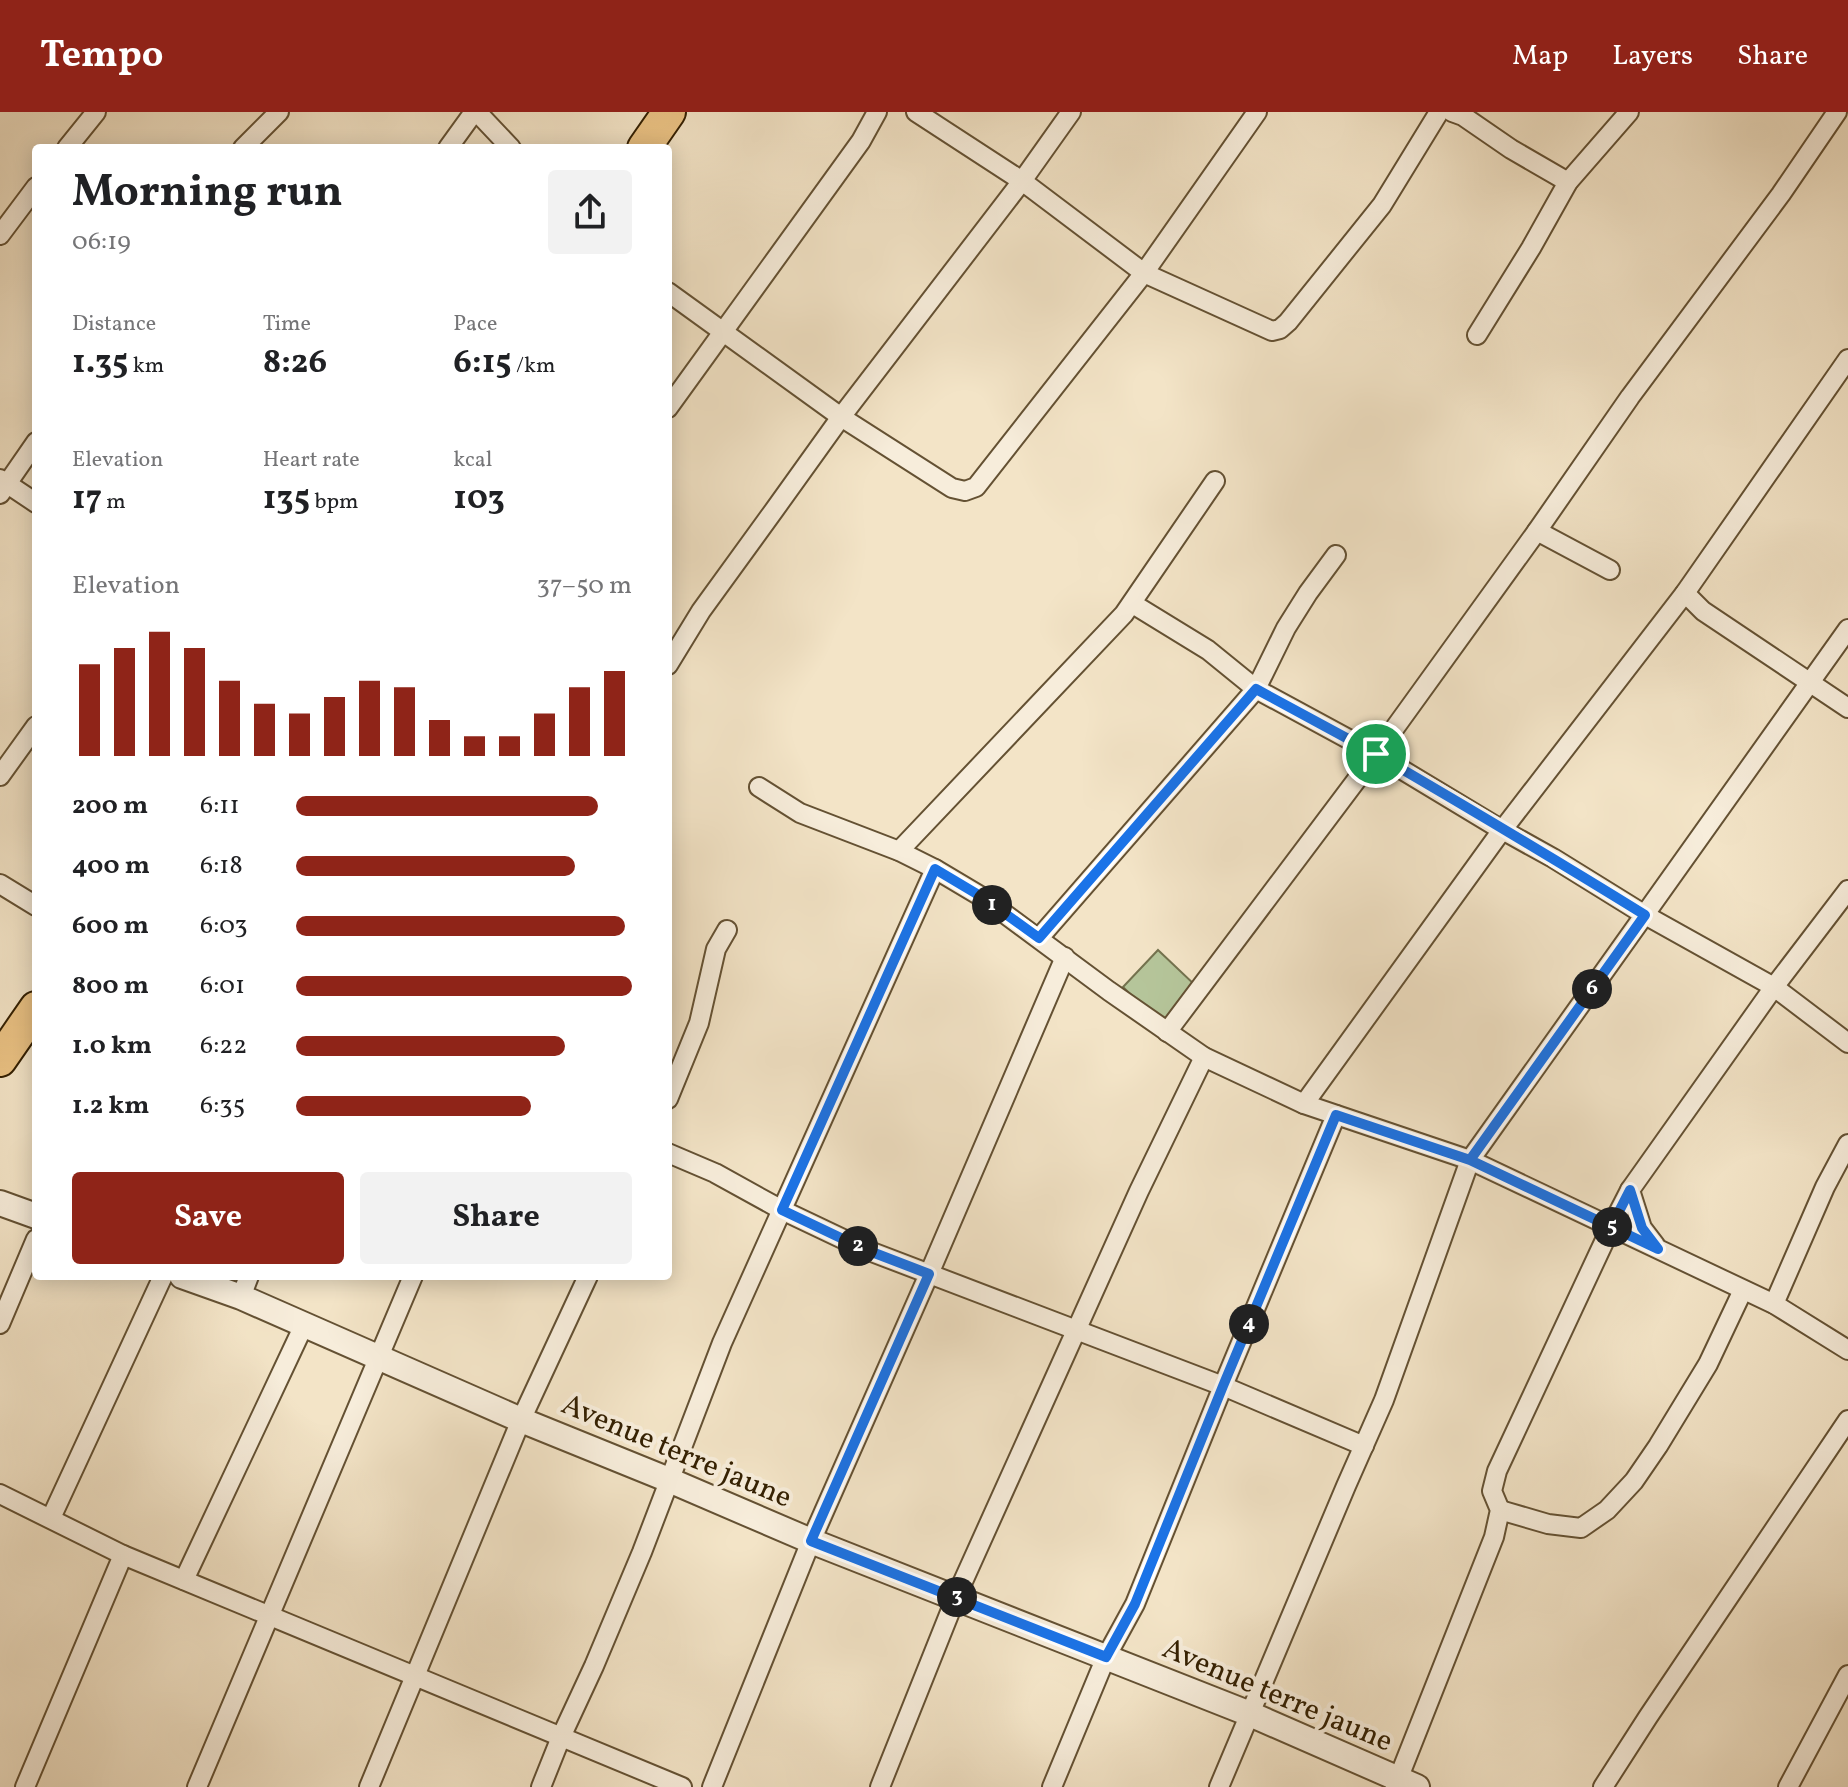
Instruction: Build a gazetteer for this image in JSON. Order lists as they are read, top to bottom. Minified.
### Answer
{"streets":{"street":["Avenue terre jaune"]},"page":{"header":"Tempo","nav":["Map","Layers","Share"],"heading":["Morning run","06:19"],"stats":[["Distance","1.35 km"],["Time","8:26"],["Pace","6:15 /km"],["Elevation","17 m"],["Heart rate","135 bpm"],["kcal","103"]],"chart":["Elevation","37–50 m"],"list":[{"name":"200 m","note":"6:11"},{"name":"400 m","note":"6:18"},{"name":"600 m","note":"6:03"},{"name":"800 m","note":"6:01"},{"name":"1.0 km","note":"6:22"},{"name":"1.2 km","note":"6:35"}],"pins":["1","6","5","2","4","3"],"buttons":["Save","Share"]}}
